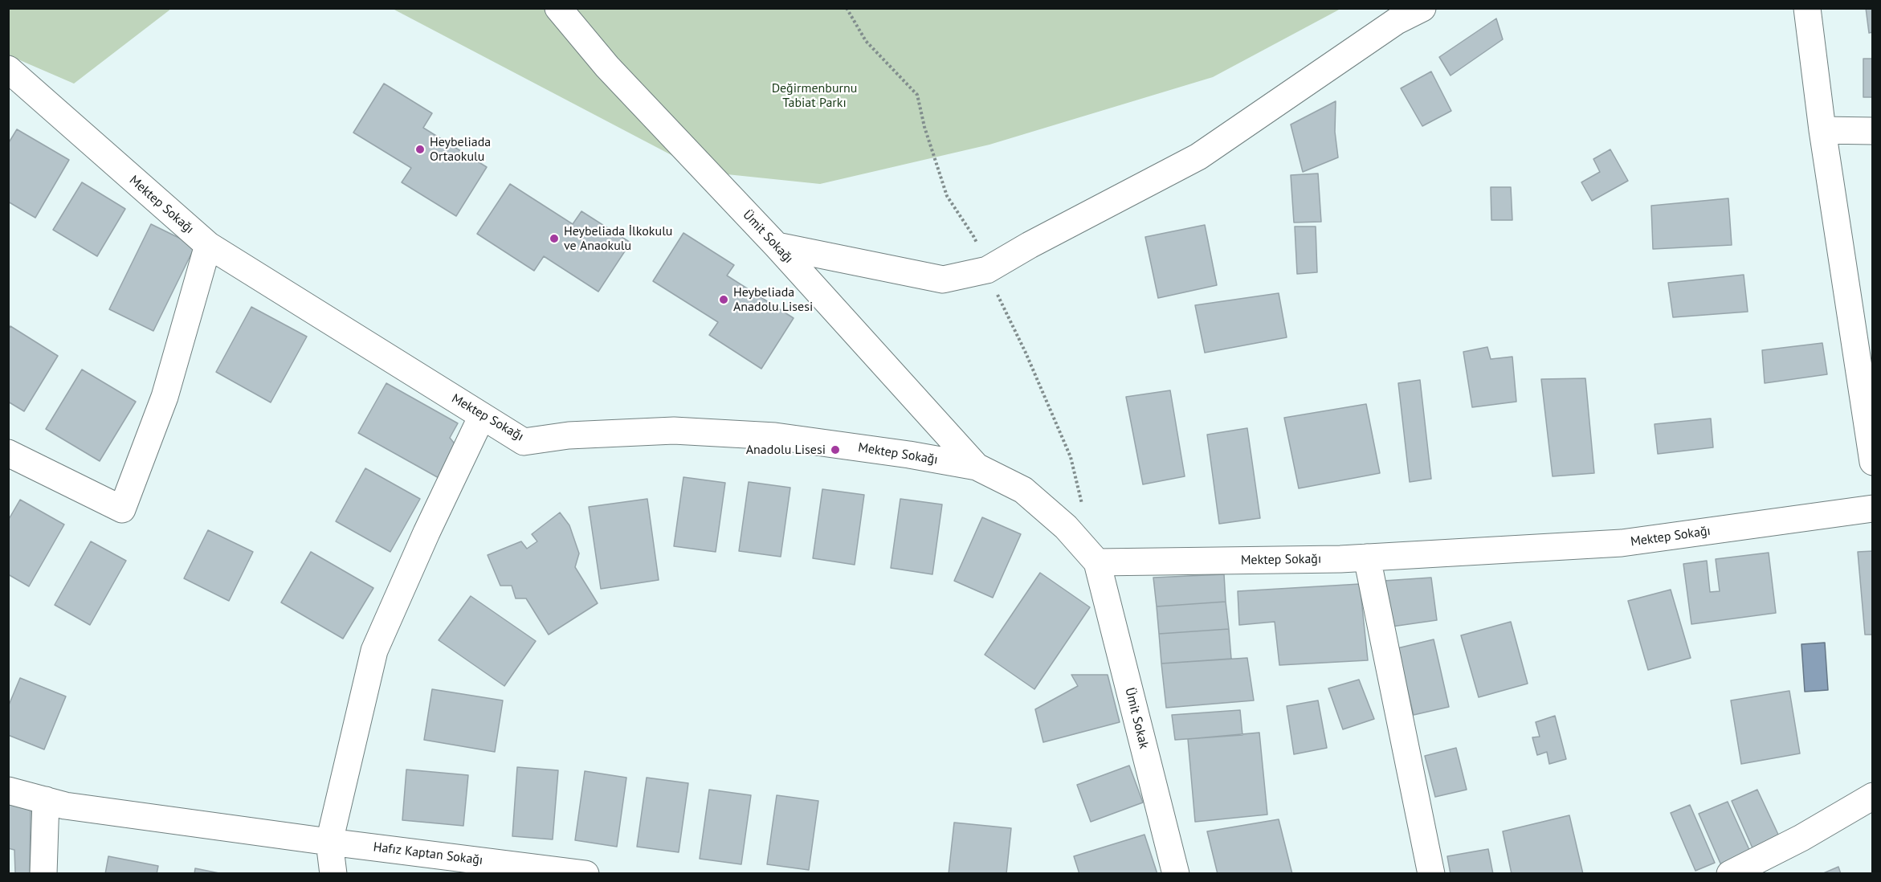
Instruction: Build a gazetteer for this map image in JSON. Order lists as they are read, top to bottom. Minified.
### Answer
{"streets":{"street":["Mektep Sokağı","Ümit Sokağı","Ümit Sokak","Hafız Kaptan Sokağı"]},"crossings":[["Mektep Sokağı","Ümit Sokağı"],["Mektep Sokağı","Ümit Sokak"]],"parks":["Değirmenburnu Tabiat Parkı"],"places":["Heybeliada Ortaokulu","Heybeliada İlkokulu ve Anaokulu","Heybeliada Anadolu Lisesi","Anadolu Lisesi"]}
